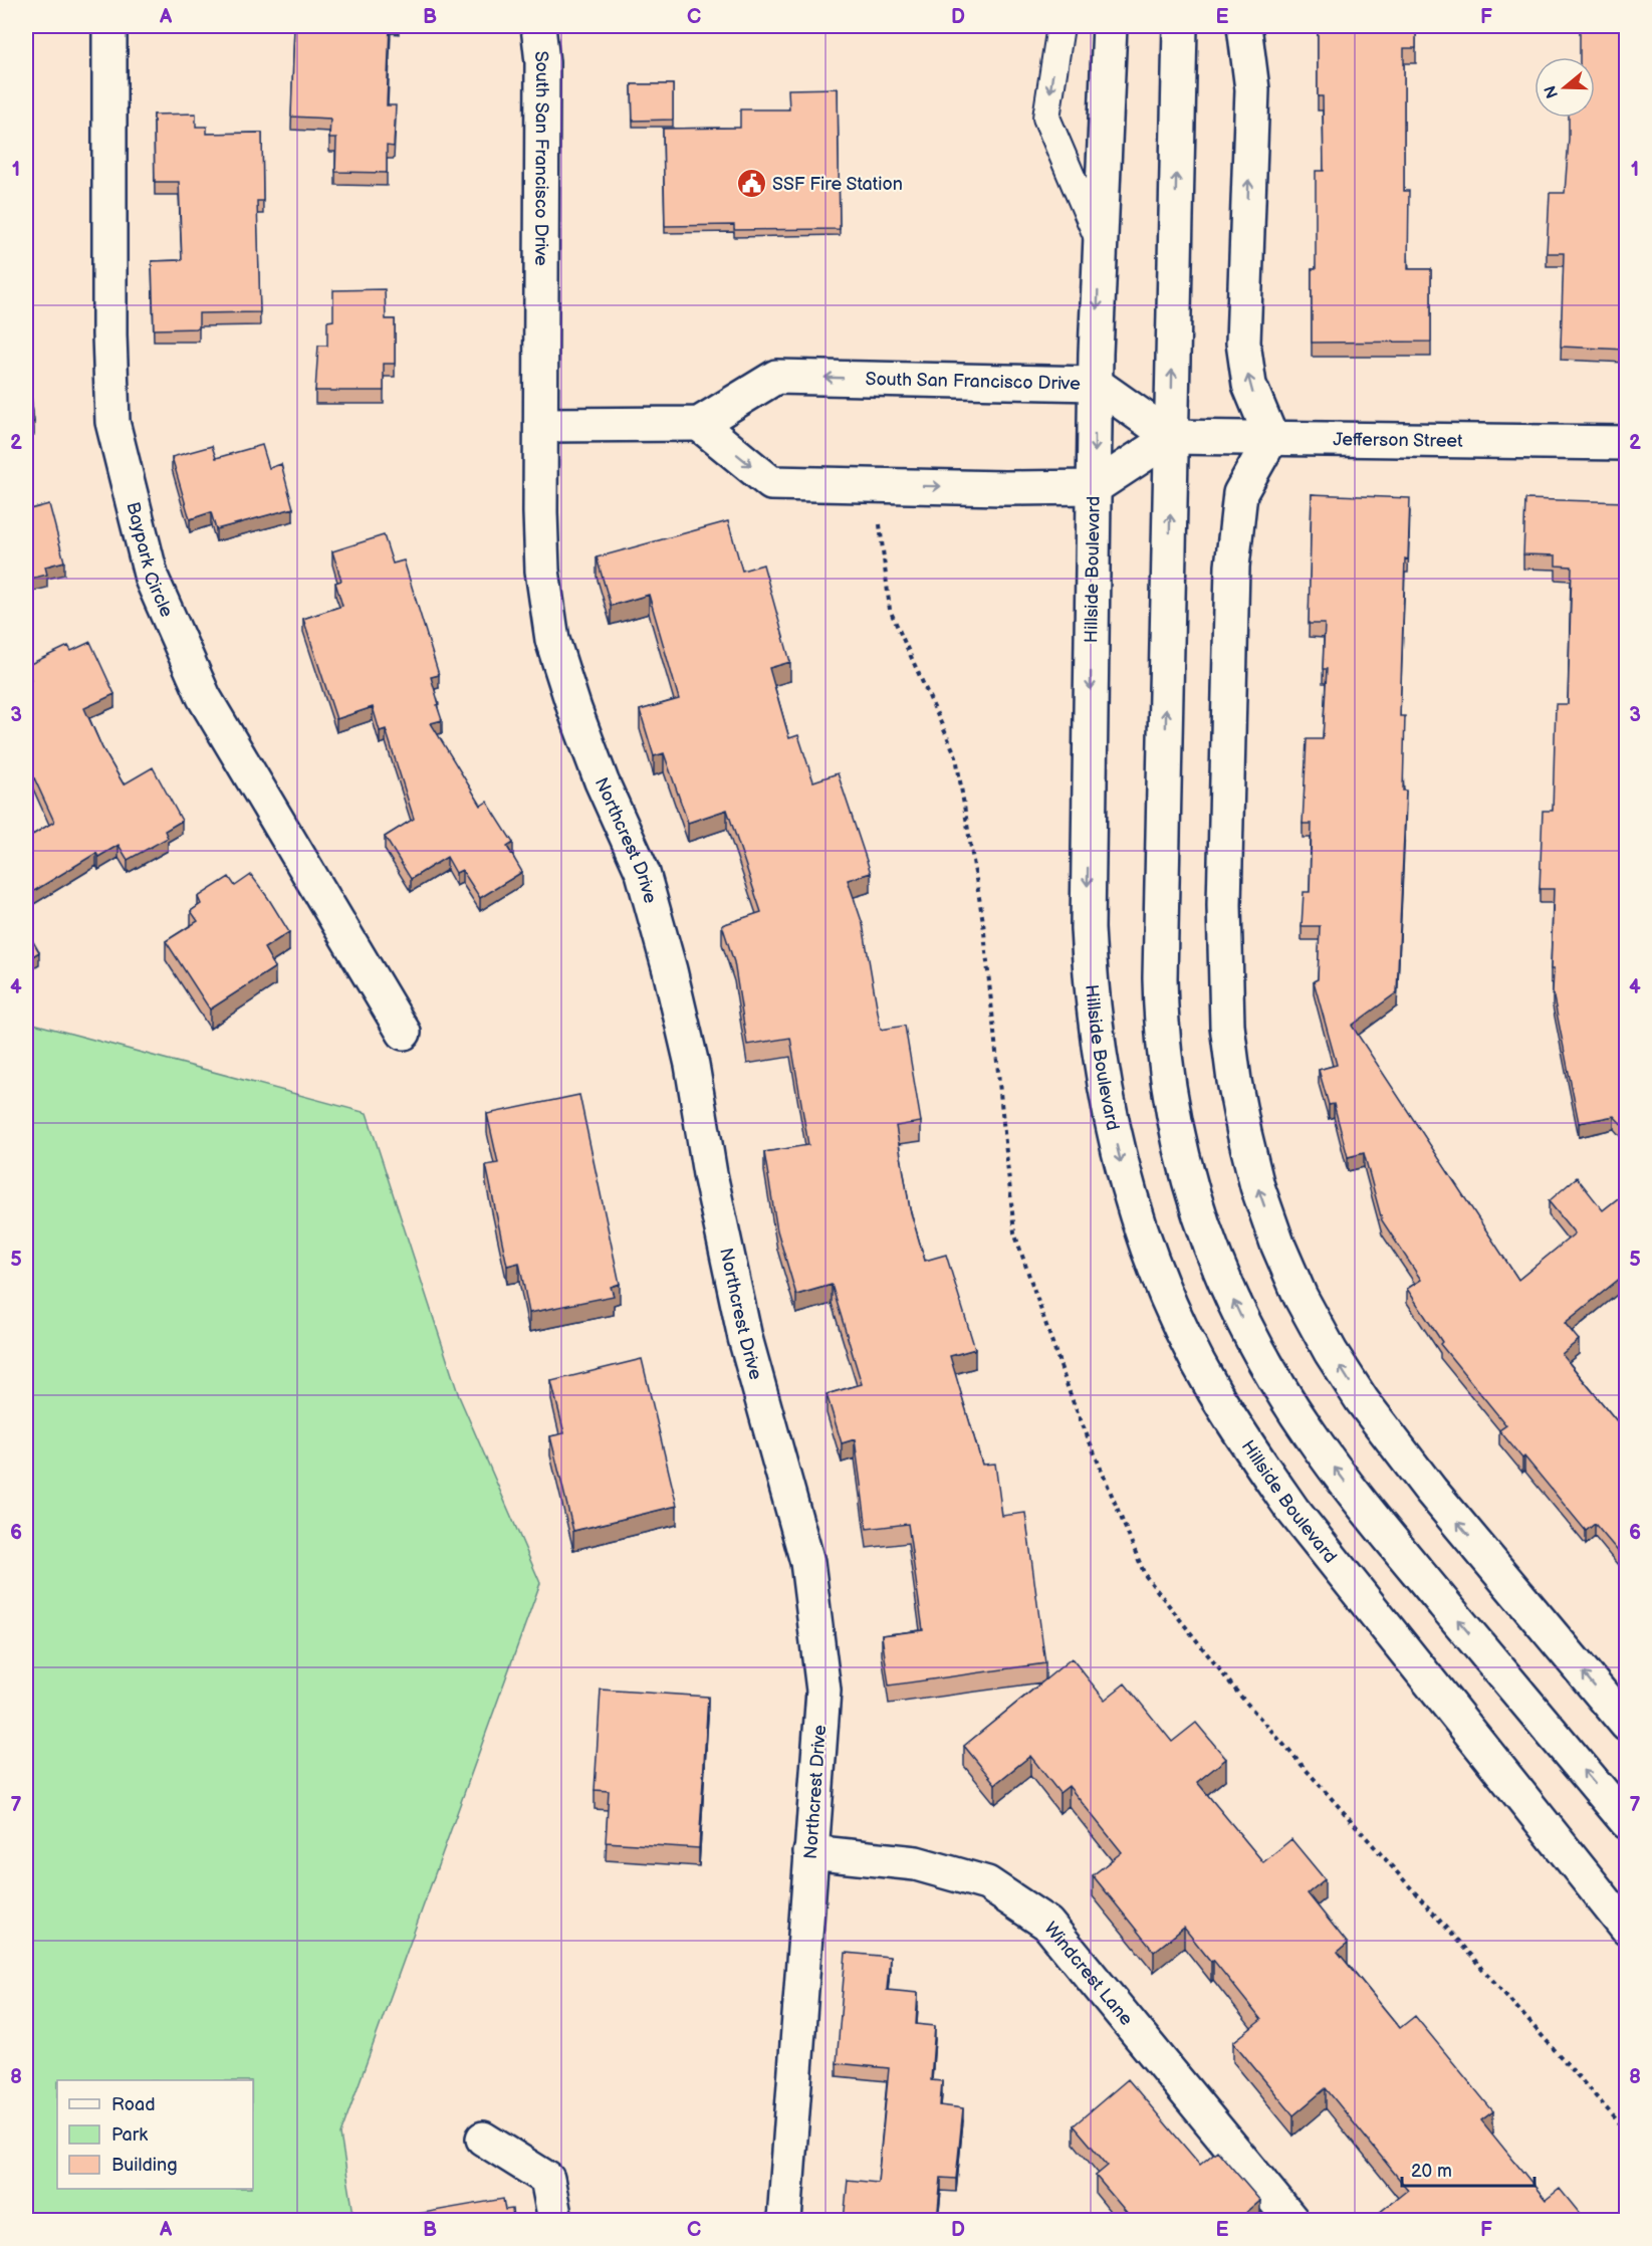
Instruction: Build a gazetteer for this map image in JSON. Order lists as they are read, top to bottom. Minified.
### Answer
{"streets":{"street":["South San Francisco Drive","Jefferson Street","Baypark Circle","Hillside Boulevard","Northcrest Drive","Windcrest Lane"]},"crossings":[["South San Francisco Drive","Jefferson Street"],["South San Francisco Drive","Hillside Boulevard"],["South San Francisco Drive","Northcrest Drive"],["Northcrest Drive","Windcrest Lane"]],"places":{"public building":["SSF Fire Station"]},"legend":["Road","Park","Building"],"scale_bar":"20 m","north":"left","grid":{"columns":["A","B","C","D","E","F"],"rows":["1","2","3","4","5","6","7","8"]}}
